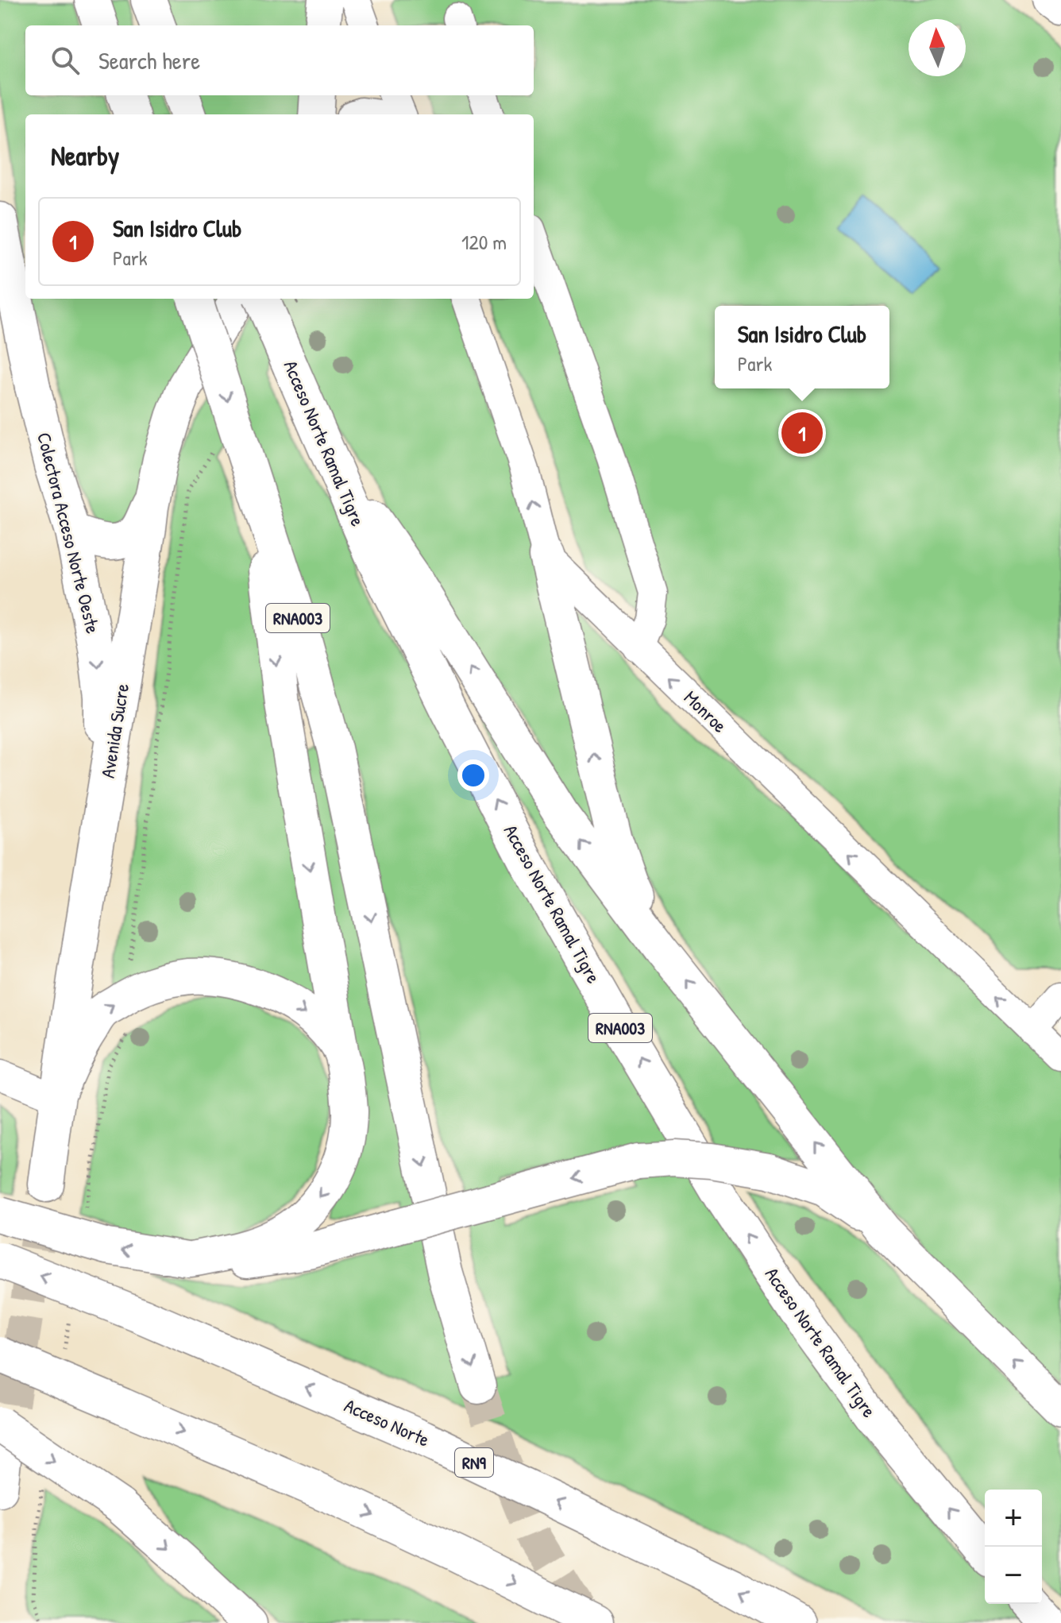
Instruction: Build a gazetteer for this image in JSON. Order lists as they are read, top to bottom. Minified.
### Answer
{"streets":{"main road":["Acceso Norte Ramal Tigre","Colectora Acceso Norte Oeste","RNA003","Avenida Sucre","Acceso Norte","RN9"],"street":["Monroe"]},"crossings":[["Colectora Acceso Norte Oeste","Avenida Sucre"]],"one_way":["Colectora Acceso Norte Oeste","Monroe"],"north":"top","page":{"search":"Search here","heading":"Nearby","list":[{"mark":"1","name":"San Isidro Club","note":"Park","value":"120 m"}],"popup":["San Isidro Club","Park"],"pins":"1","map_buttons":["+","−"]}}
